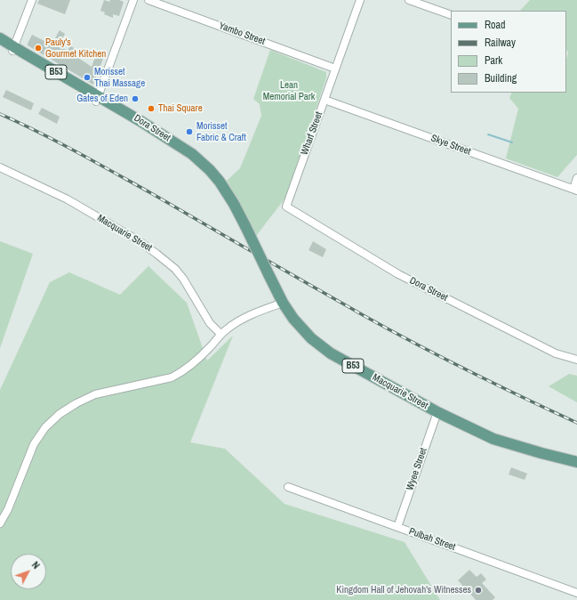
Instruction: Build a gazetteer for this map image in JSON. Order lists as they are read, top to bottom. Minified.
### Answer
{"streets":{"main road":["B53","Dora Street","Macquarie Street"],"street":["Yambo Street","Wharf Street","Skye Street","Wyee Street","Pulbah Street"]},"crossings":[["Yambo Street","Wharf Street"],["Dora Street","Wharf Street"],["Dora Street","Macquarie Street"],["Wharf Street","Skye Street"],["Macquarie Street","Wyee Street"],["Wyee Street","Pulbah Street"]],"parks":["Lean Memorial Park"],"places":["Pauly's Gourmet Kitchen","Morisset Thai Massage","Gates of Eden","Thai Square","Morisset Fabric & Craft","Kingdom Hall of Jehovah's Witnesses"],"legend":["Road","Railway","Park","Building"],"north":"top right"}
